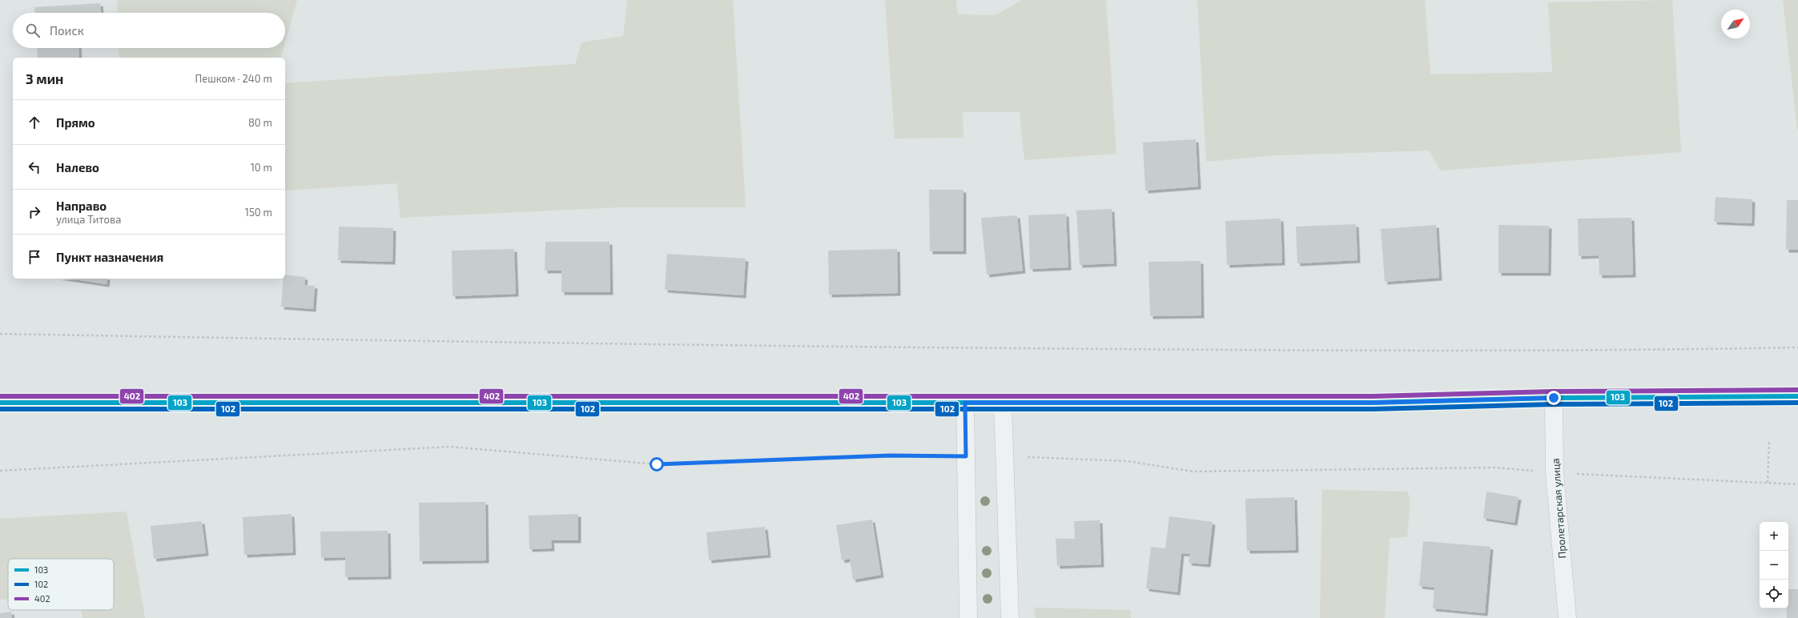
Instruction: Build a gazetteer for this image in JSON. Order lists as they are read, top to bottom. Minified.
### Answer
{"streets":{"street":["Пролетарская улица"]},"lines":["transit line 402","transit line 103","transit line 102"],"legend":["103","102","402"],"north":"top right","page":{"search":"Поиск","heading":["3 мин","Пешком · 240 m"],"list":[["Прямо","80 m"],["Налево","10 m"],["Направо","улица Титова","150 m"],"Пункт назначения"],"map_buttons":["+","−"]}}
